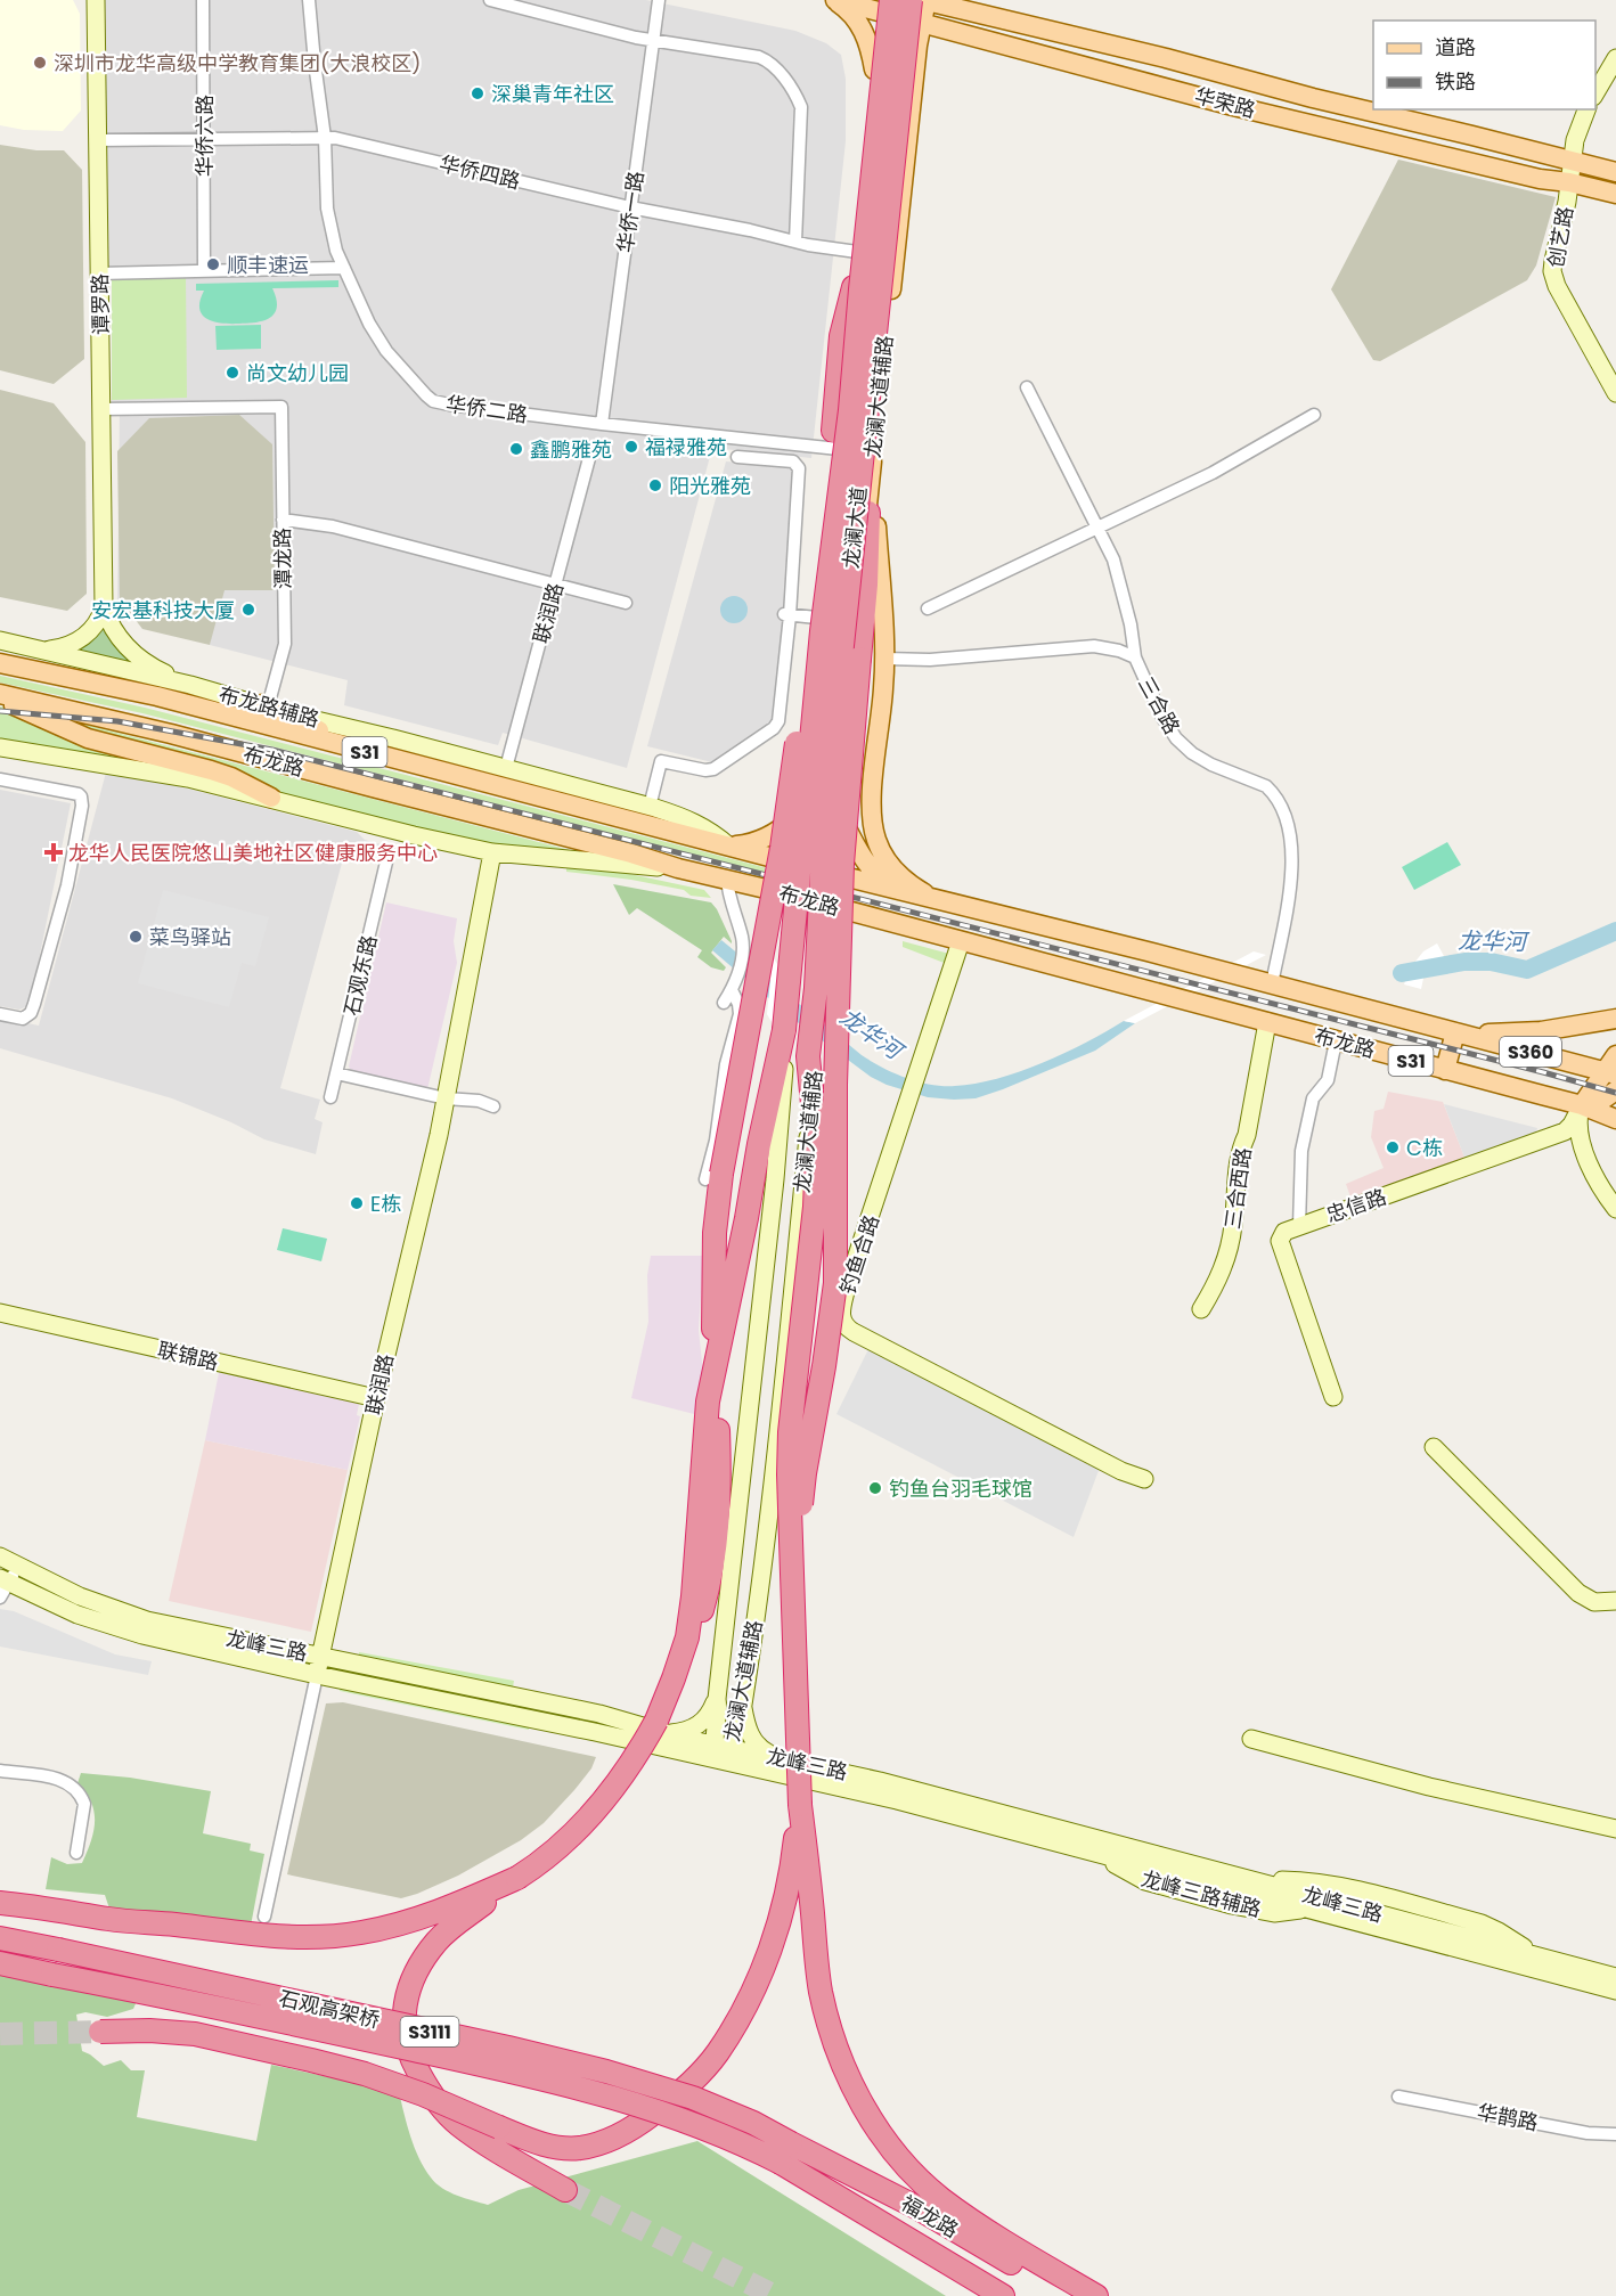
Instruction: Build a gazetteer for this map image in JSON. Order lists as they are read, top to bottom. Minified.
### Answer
{"streets":{"highway":["龙澜大道","石观高架桥","S3111","福龙路"],"main road":["华荣路","创艺路","谭罗路","龙澜大道辅路","联润路","布龙路辅路","S31","布龙路","S360","三合西路","忠信路","钓鱼合路","联锦路","龙峰三路","龙峰三路辅路"],"street":["华侨六路","华侨四路","华侨一路","华侨二路","潭龙路","三合路","石观东路","华鹊路"]},"crossings":[["华荣路","创艺路"],["华荣路","龙澜大道辅路"],["华荣路","龙澜大道"],["华侨六路","华侨四路"],["华侨四路","华侨一路"],["华侨四路","谭罗路"],["华侨四路","华侨二路"],["华侨一路","华侨二路"],["谭罗路","潭龙路"],["龙澜大道辅路","华侨二路"],["龙澜大道辅路","龙澜大道"],["龙澜大道辅路","布龙路"],["龙澜大道辅路","龙峰三路"],["龙澜大道","龙峰三路"],["潭龙路","布龙路辅路"],["联润路","布龙路辅路"],["联润路","联锦路"],["联润路","龙峰三路"],["三合路","布龙路"],["布龙路辅路","布龙路"],["布龙路","三合西路"],["布龙路","忠信路"],["布龙路","钓鱼合路"],["龙峰三路","龙峰三路辅路"],["石观高架桥","福龙路"]],"water":["龙华河"],"places":{"other":["深圳市龙华高级中学教育集团(大浪校区)","深巢青年社区","顺丰速运","尚文幼儿园","福禄雅苑","鑫鹏雅苑","阳光雅苑","安宏基科技大厦","菜鸟驿站","C栋","E栋","钓鱼台羽毛球馆"],"health":["龙华人民医院悠山美地社区健康服务中心"]},"legend":["道路","铁路"]}
